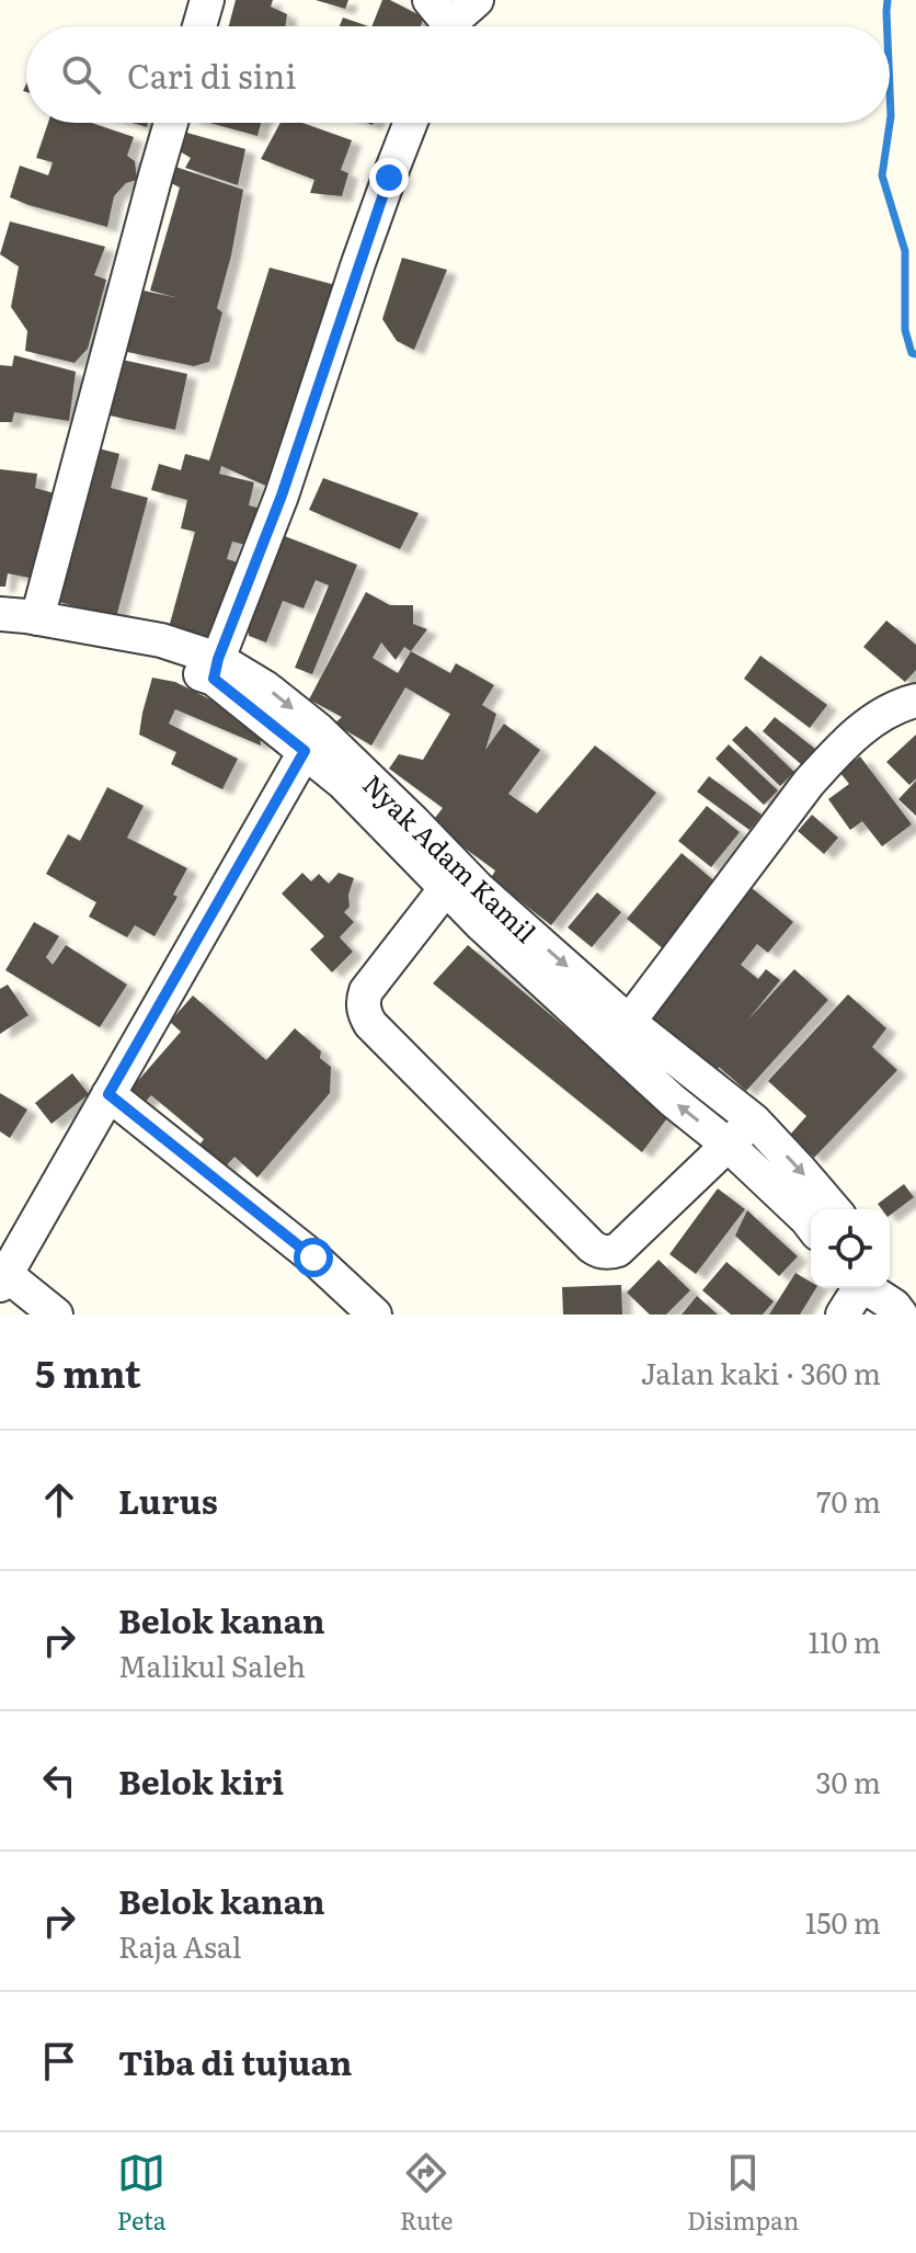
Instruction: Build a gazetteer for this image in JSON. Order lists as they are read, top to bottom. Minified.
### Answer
{"streets":{"street":["Nyak Adam Kamil"]},"page":{"search":"Cari di sini","heading":["5 mnt","Jalan kaki · 360 m"],"list":[["Lurus","70 m"],["Belok kanan","Malikul Saleh","110 m"],["Belok kiri","30 m"],["Belok kanan","Raja Asal","150 m"],"Tiba di tujuan"],"nav":["Peta","Rute","Disimpan"]}}
